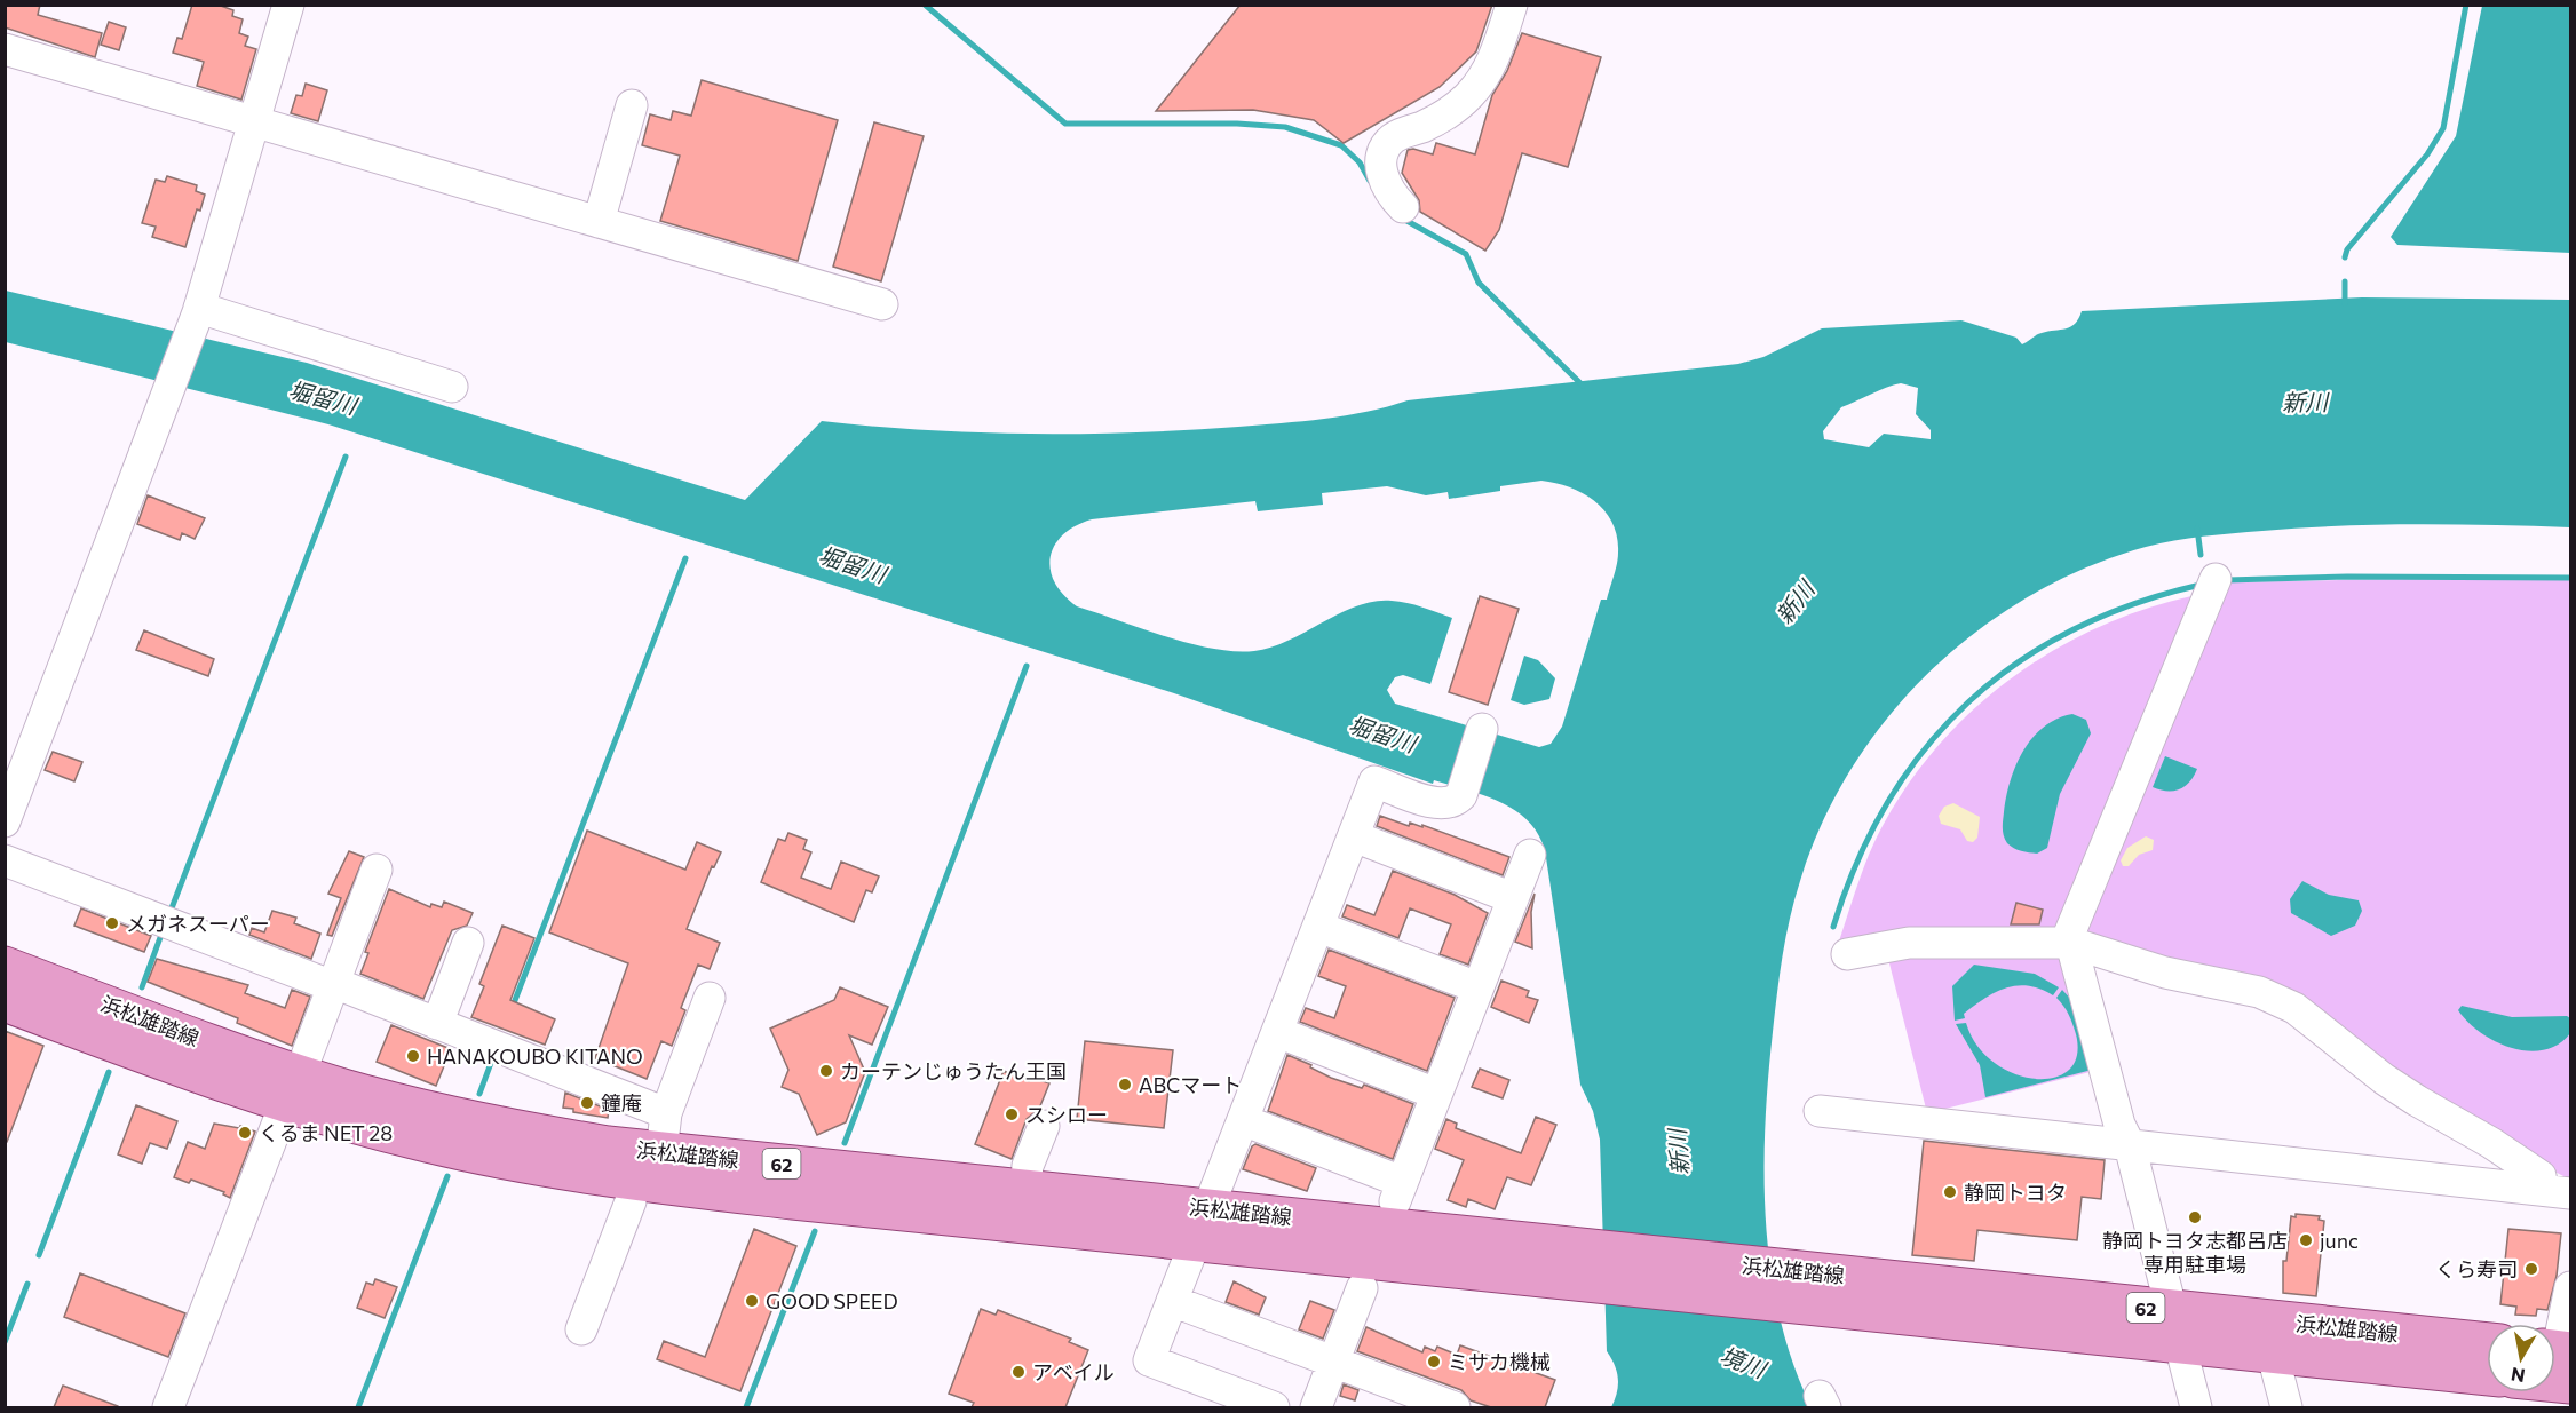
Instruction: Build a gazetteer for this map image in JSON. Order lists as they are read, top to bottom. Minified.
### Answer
{"streets":{"main road":["浜松雄踏線","62"]},"water":["堀留川","新川","境川"],"places":["メガネスーパー","HANAKOUBO KITANO","カーテンじゅうたん王国","ABCマート","鐘庵","スシロー","くるま NET 28","静岡トヨタ","静岡トヨタ志都呂店 専用駐車場","junc","くら寿司","GOOD SPEED","ミサカ機械","アベイル"],"north":"bottom"}
